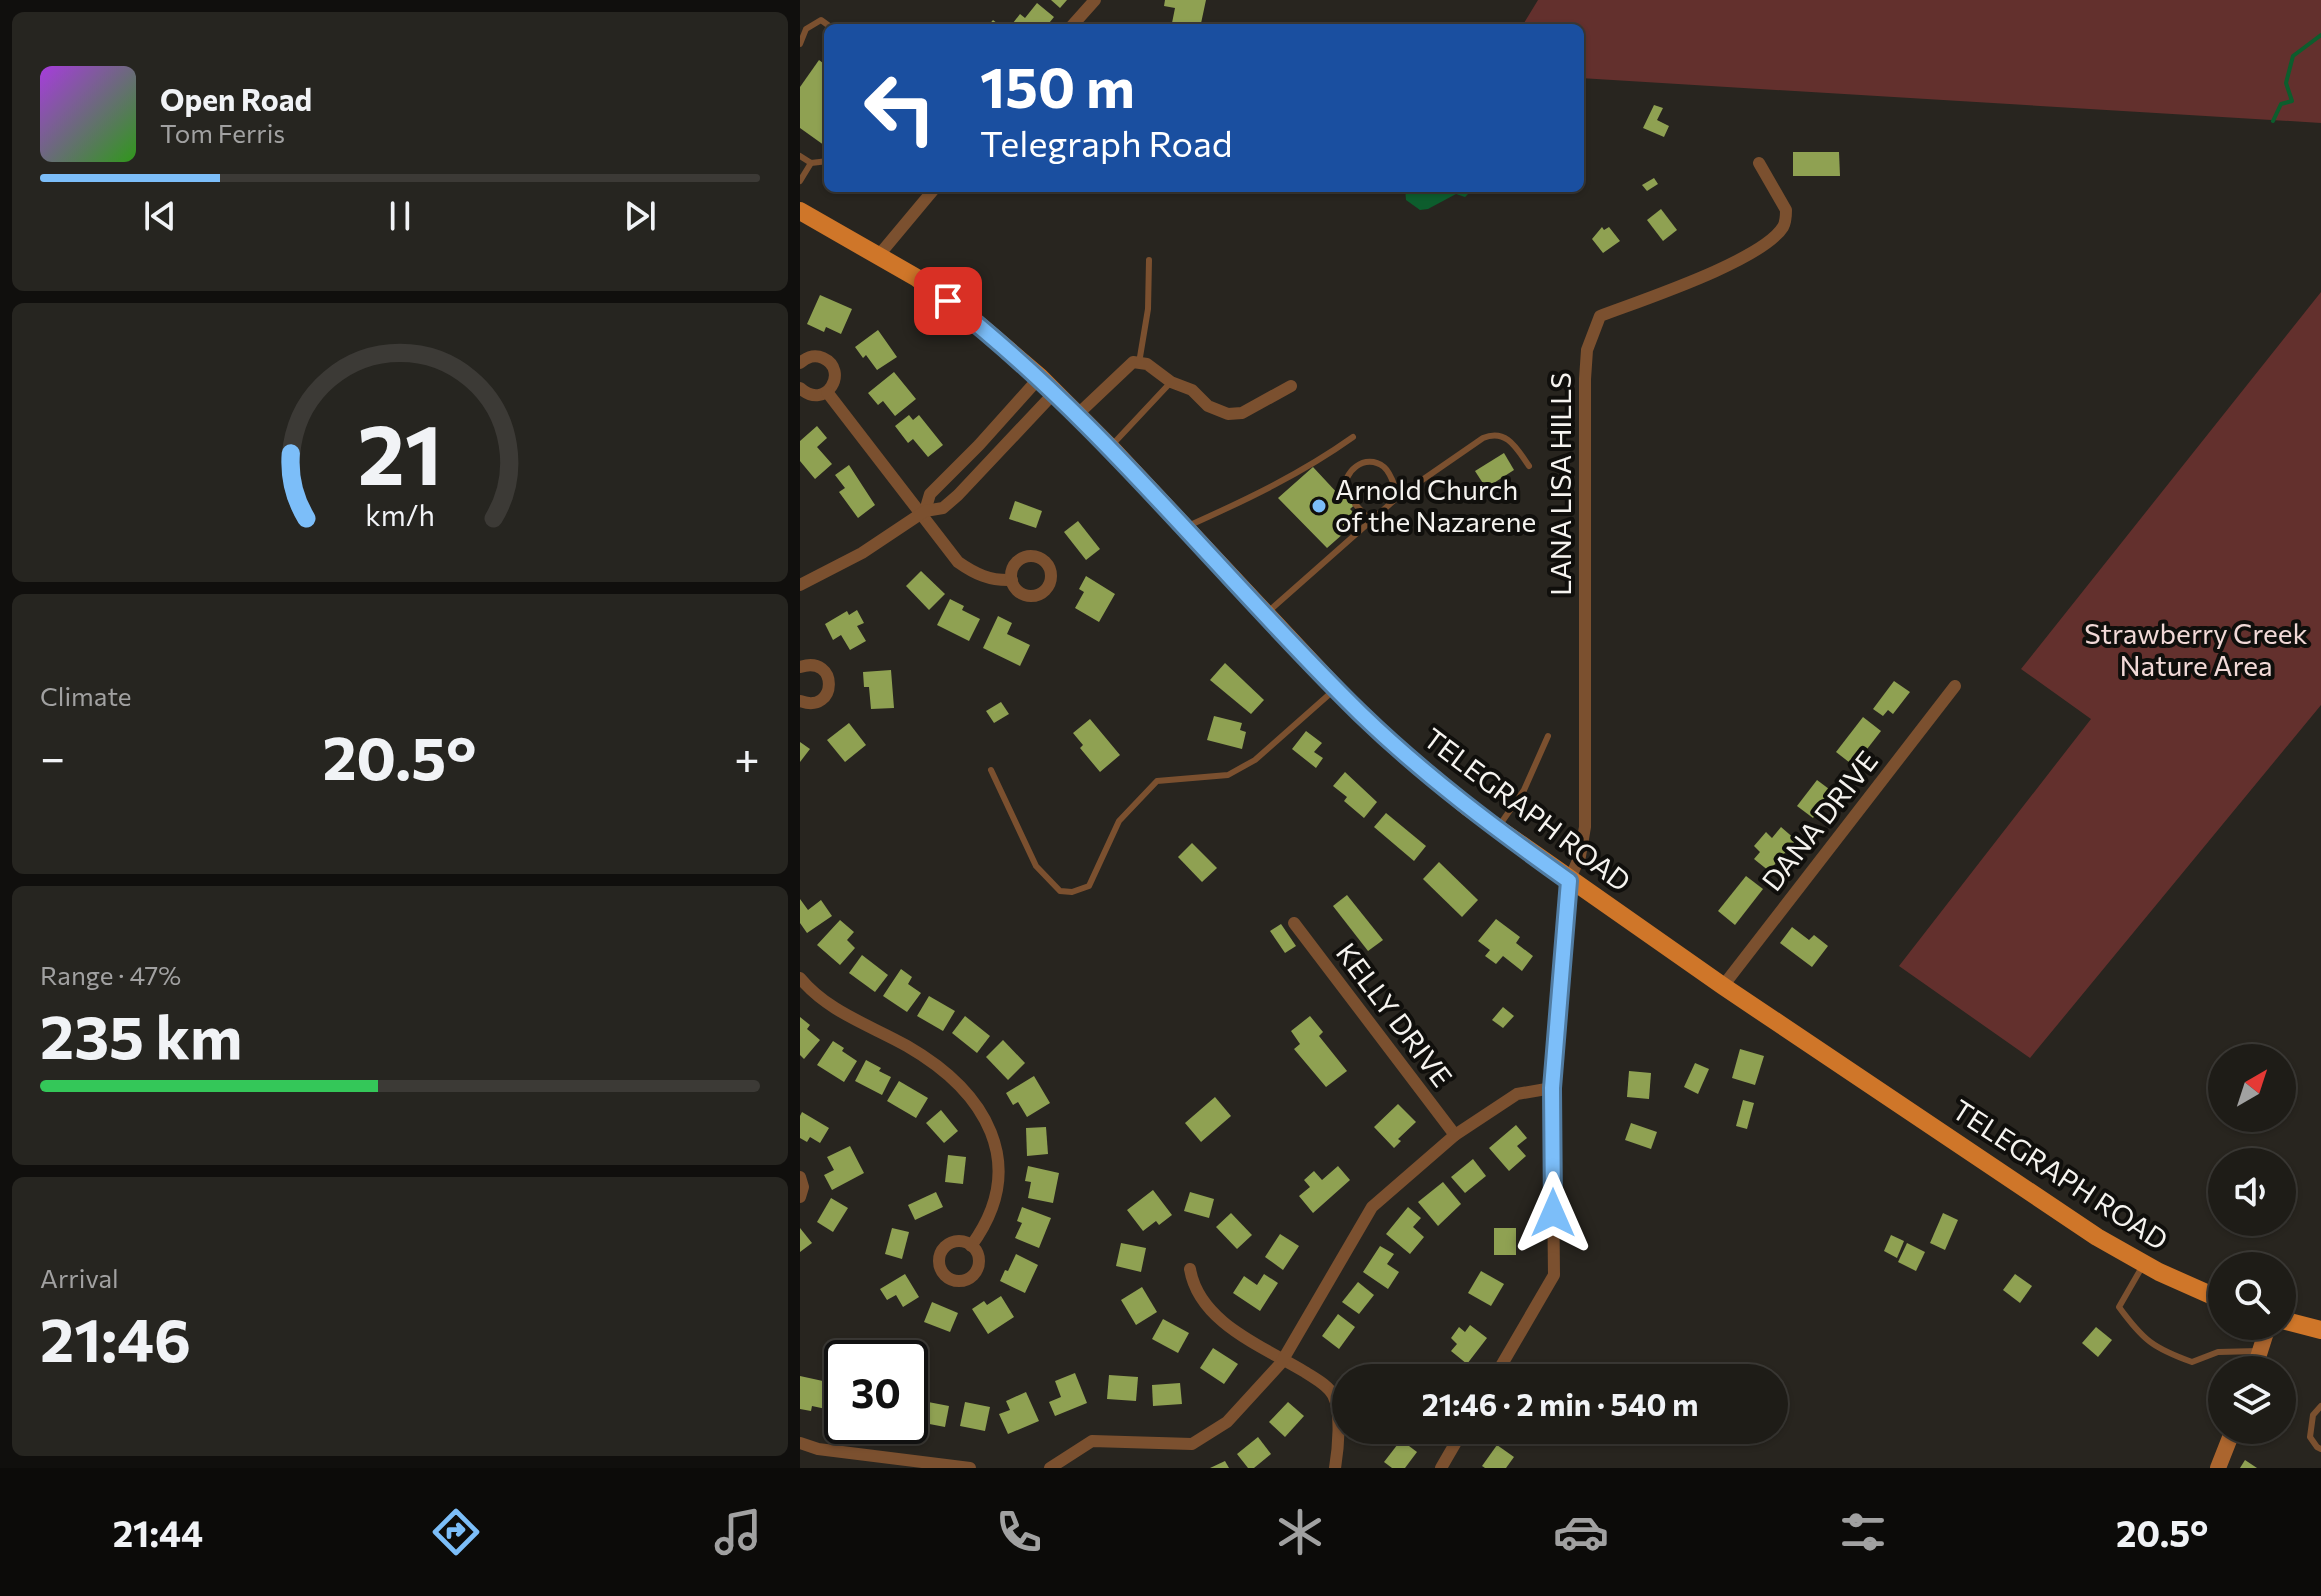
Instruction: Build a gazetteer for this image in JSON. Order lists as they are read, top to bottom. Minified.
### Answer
{"streets":{"main road":["TELEGRAPH ROAD"],"street":["LANA LISA HILLS","DANA DRIVE","KELLY DRIVE"]},"crossings":[["LANA LISA HILLS","TELEGRAPH ROAD"],["TELEGRAPH ROAD","DANA DRIVE"]],"parks":["Strawberry Creek Nature Area"],"places":["Arnold Church of the Nazarene"],"north":"top right","page":{"turn":["150 m","Telegraph Road"],"song":["Open Road","Tom Ferris"],"tile":["Climate",["Range · 47%","235 km"],["Arrival","21:46"]],"heat":["−","20.5°","+"],"limit":"30","trip":"21:46 · 2 min · 540 m","tabs":["21:44","20.5°"],"gauge":["21","km/h"]}}
